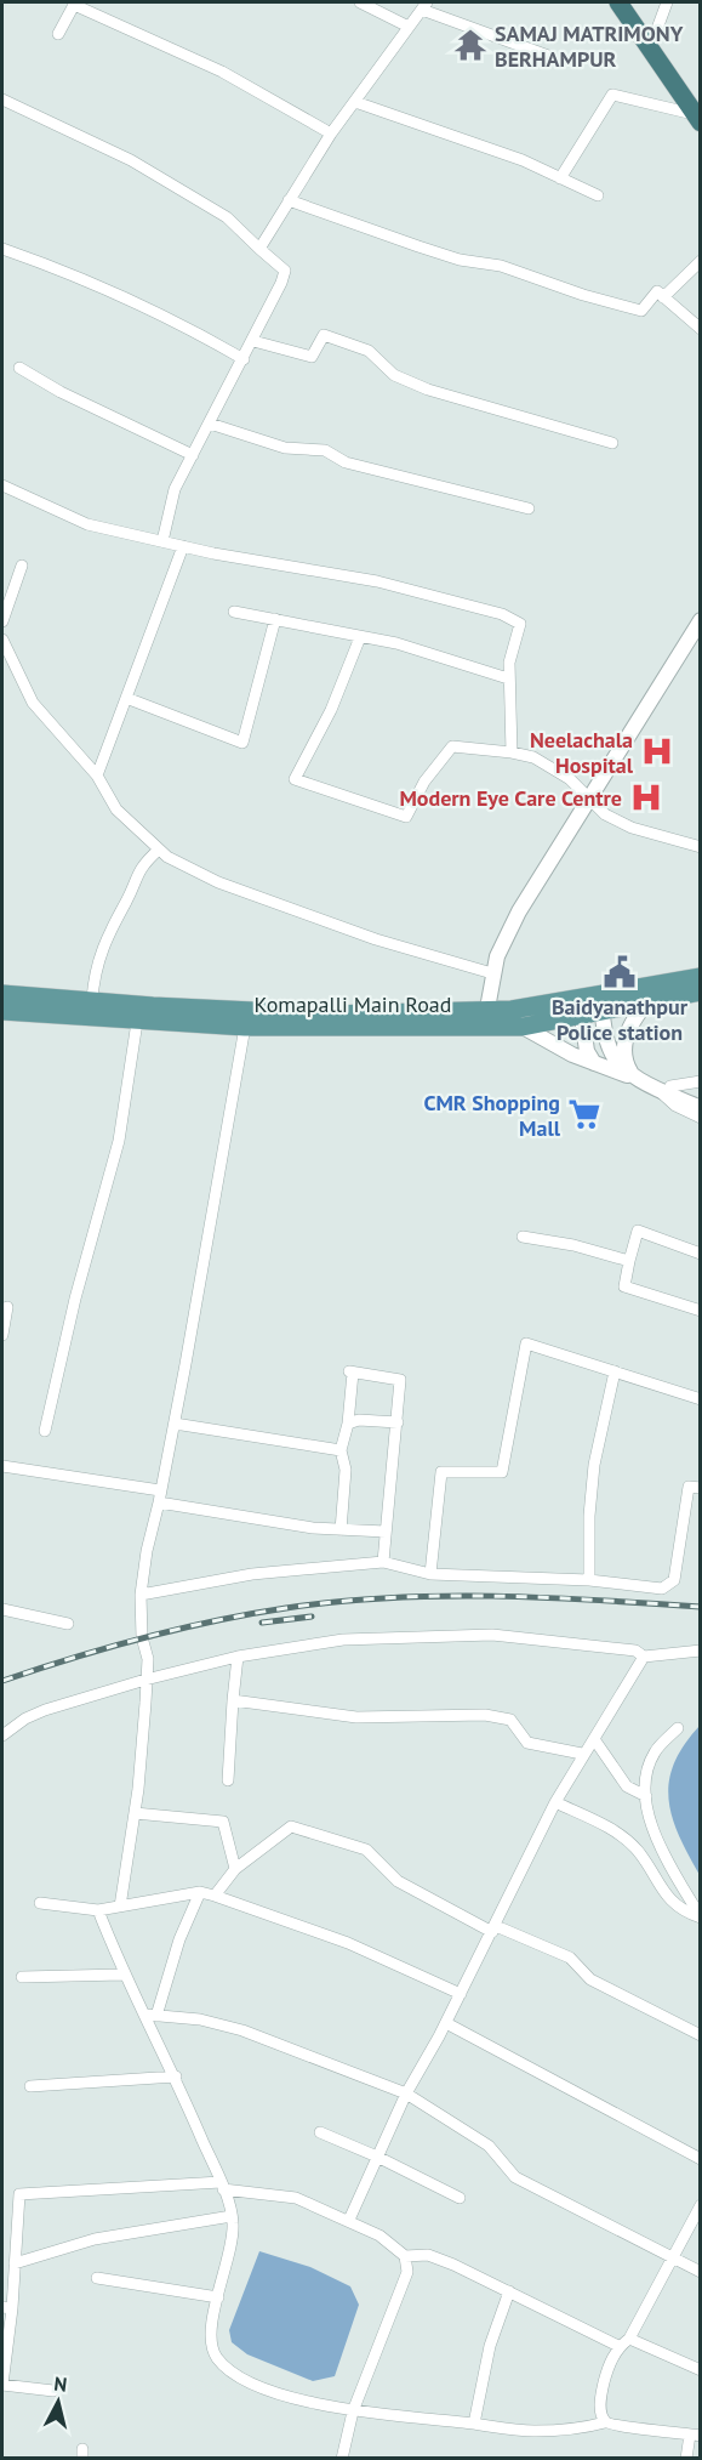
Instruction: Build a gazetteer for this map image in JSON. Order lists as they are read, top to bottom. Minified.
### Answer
{"streets":{"main road":["Komapalli Main Road"]},"places":{"temple":["SAMAJ MATRIMONY BERHAMPUR"],"hospital":["Neelachala Hospital","Modern Eye Care Centre"],"public building":["Baidyanathpur Police station"],"supermarket":["CMR Shopping Mall"]},"north":"top"}
